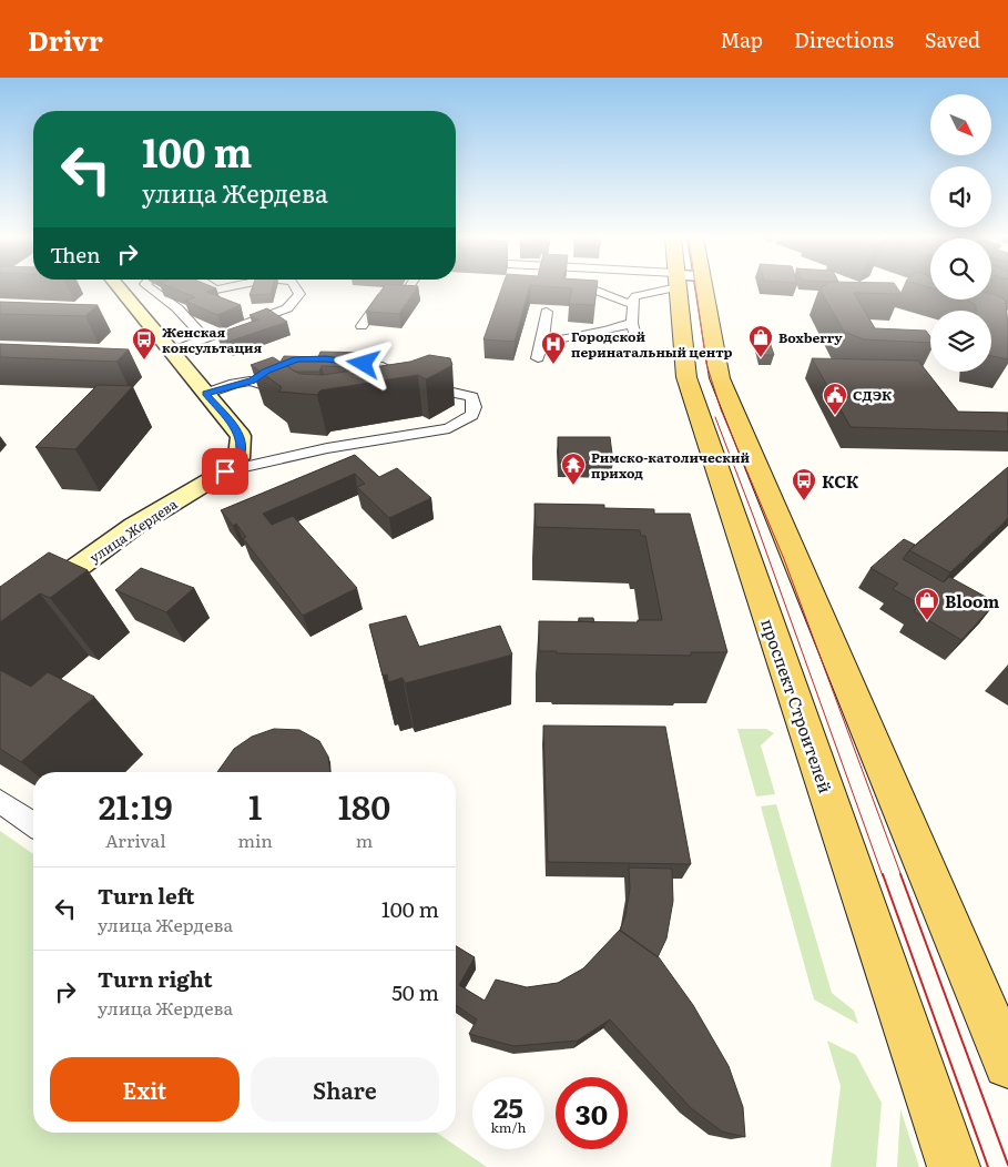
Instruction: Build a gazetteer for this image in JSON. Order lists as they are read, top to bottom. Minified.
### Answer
{"streets":{"main road":["улица Жердева","проспект Строителей"]},"places":{"shop":["Boxberry","Bloom"],"bus stop":["Женская консультация","КСК"],"hospital":["Городской перинатальный центр"],"public building":["СДЭК"],"temple":["Римско-католический приход"]},"north":"bottom right","page":{"header":"Drivr","nav":["Map","Directions","Saved"],"turn":["100 m","улица Жердева"],"then":"Then","eta":["21:19","Arrival","1","min","180","m"],"list":[{"name":"Turn left","note":"улица Жердева","value":"100 m"},{"name":"Turn right","note":"улица Жердева","value":"50 m"}],"buttons":["Exit","Share"],"speed":"25 km/h","limit":"30"}}
